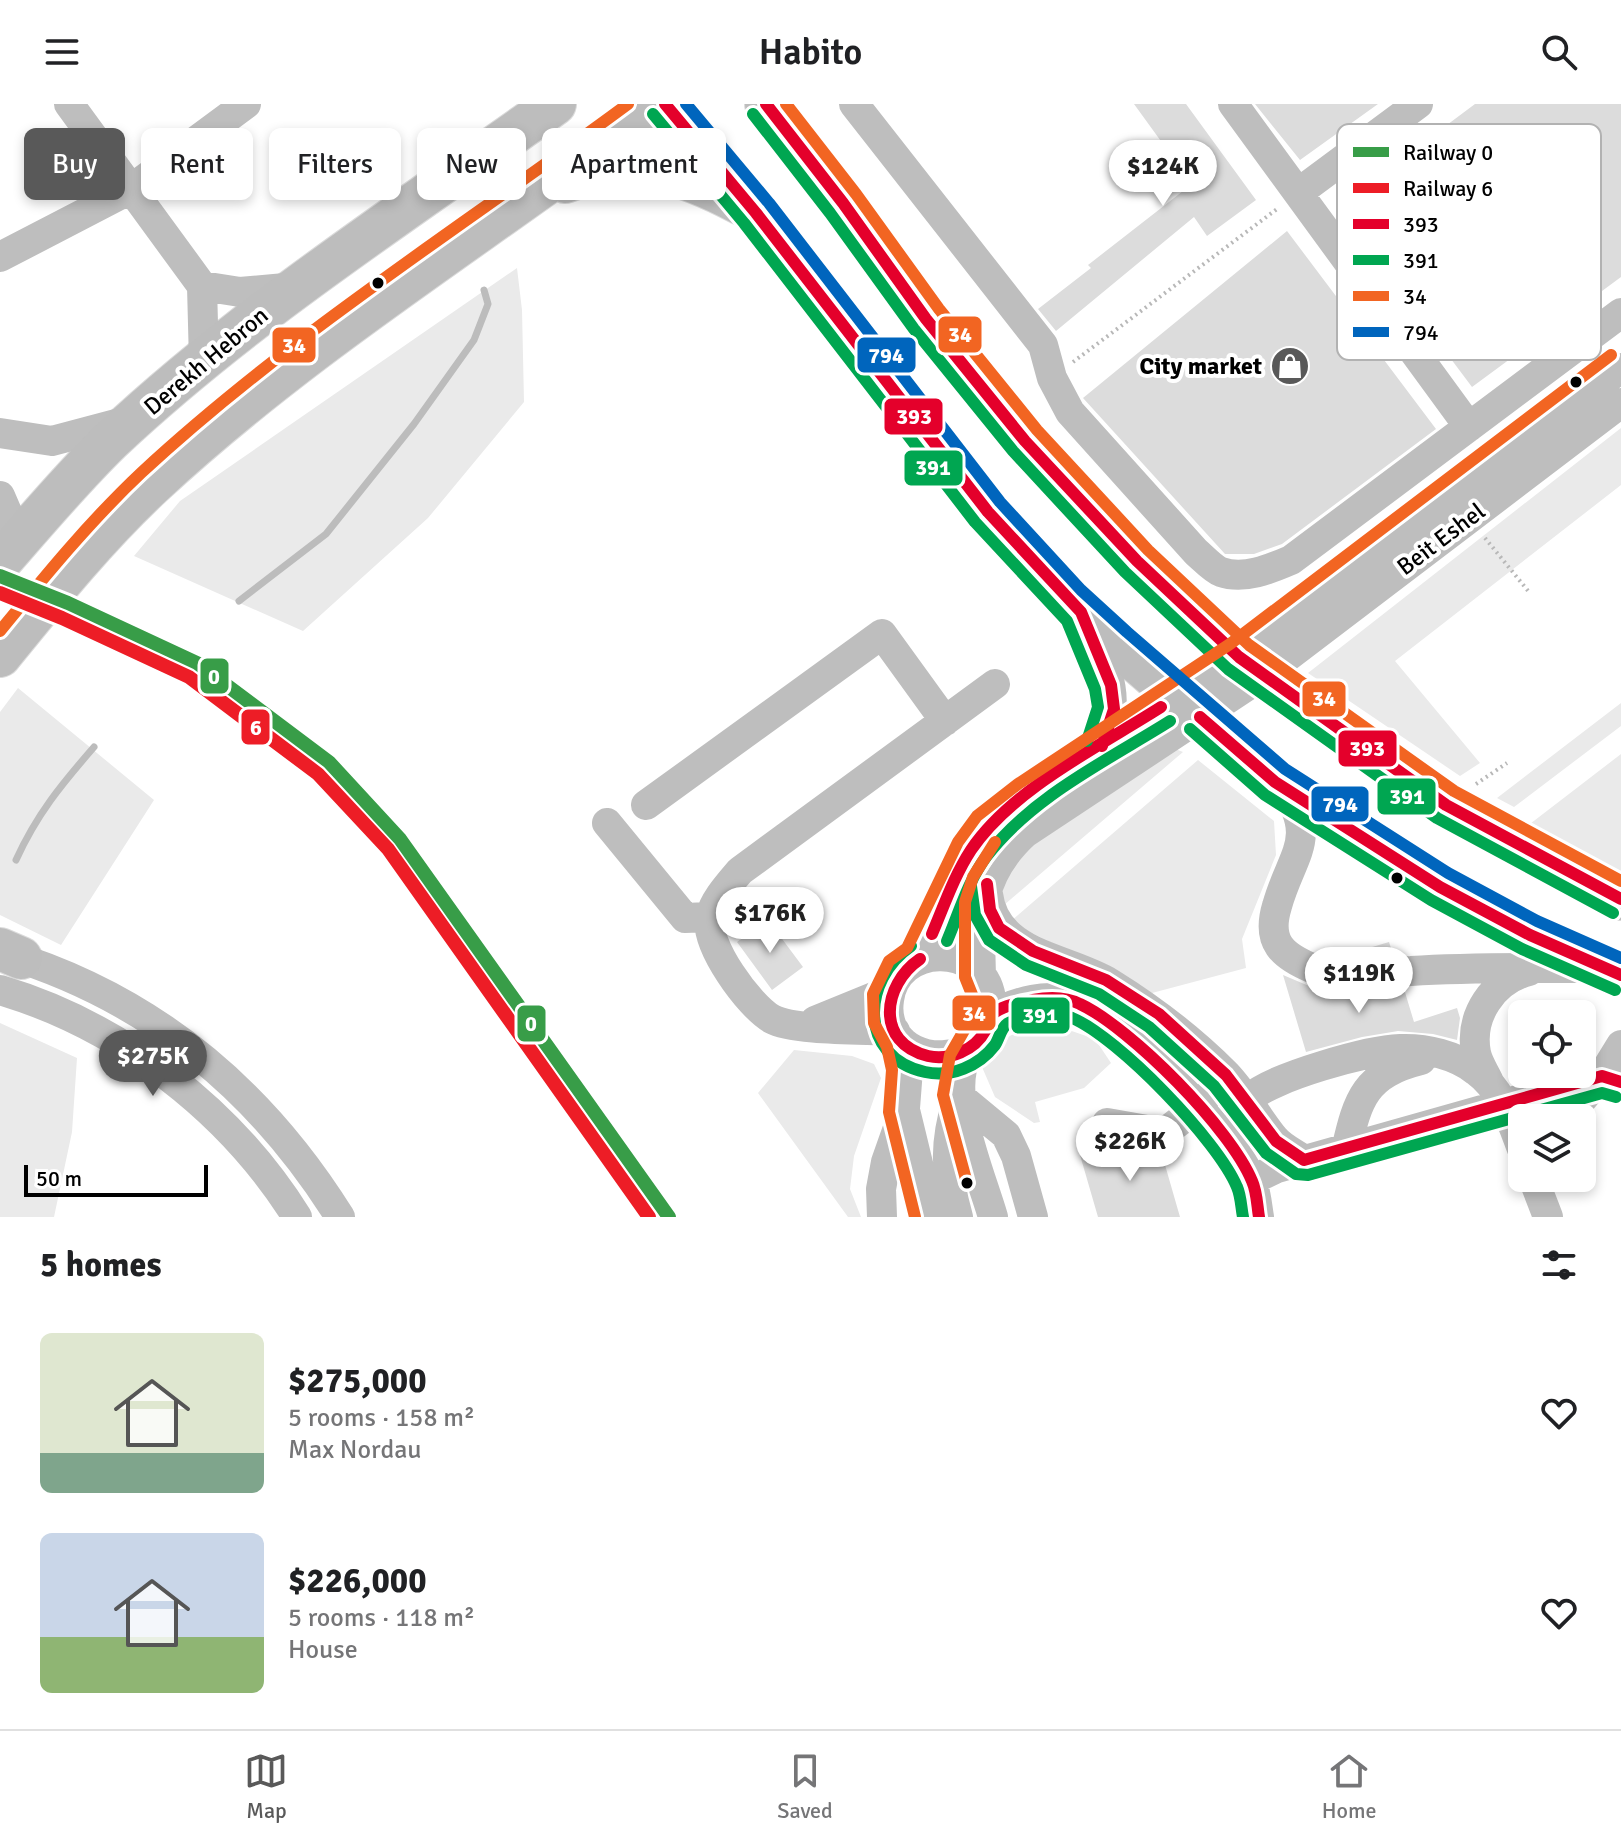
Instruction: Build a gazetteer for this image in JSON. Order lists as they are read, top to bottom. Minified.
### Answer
{"streets":{"highway":["Derekh Hebron"],"street":["Beit Eshel"]},"places":{"shop":["City market"]},"lines":["transit line 393","transit line 34","transit line 794","transit line 391","rail line 0","rail line 6"],"legend":["Railway 0","Railway 6","393","391","34","794"],"scale_bar":"50 m","page":{"header":"Habito","chip":["Buy","Rent","Filters","New","Apartment"],"price":["$124K","$176K","$119K","$275K","$226K"],"scale":"50 m","heading":"5 homes","list":[{"name":"$275,000","note":"5 rooms · 158 m² · Max Nordau"},{"name":"$226,000","note":"5 rooms · 118 m² · House"}],"tabs":["Map","Saved","Home"]}}
